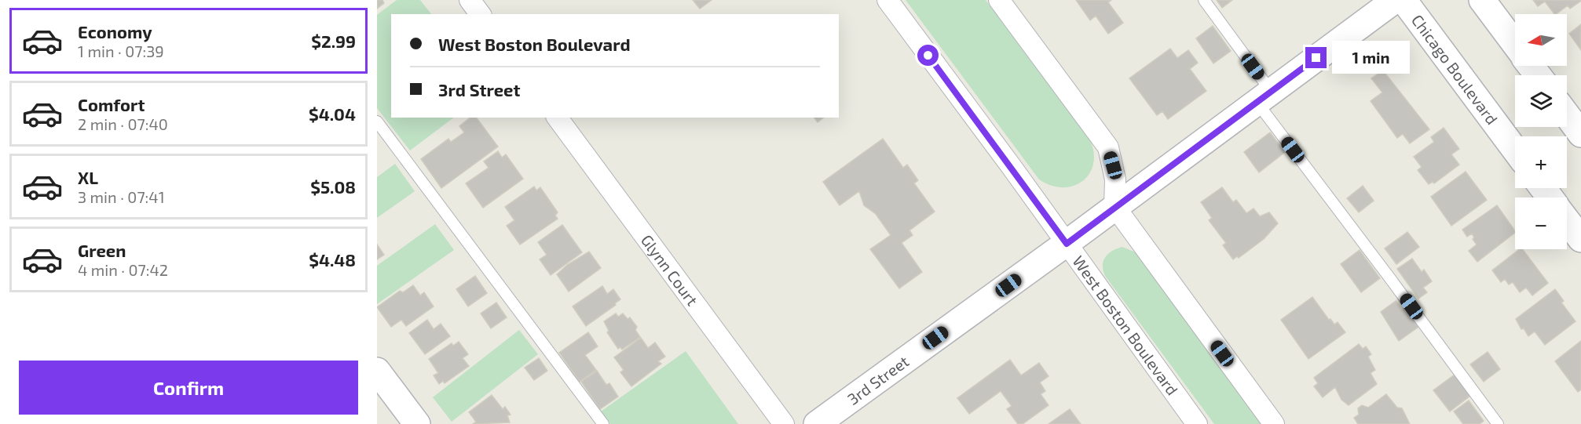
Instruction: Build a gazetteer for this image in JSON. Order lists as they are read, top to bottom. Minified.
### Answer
{"streets":{"street":["Chicago Boulevard","Glynn Court","West Boston Boulevard","3rd Street"]},"crossings":[["West Boston Boulevard","3rd Street"]],"north":"left","page":{"list":[{"name":"Economy","note":"1 min · 07:39","value":"$2.99"},{"name":"Comfort","note":"2 min · 07:40","value":"$4.04"},{"name":"XL","note":"3 min · 07:41","value":"$5.08"},{"name":"Green","note":"4 min · 07:42","value":"$4.48"}],"map_buttons":["+","−"],"banner":["West Boston Boulevard","3rd Street"],"bubble":"1 min","buttons":"Confirm"}}
